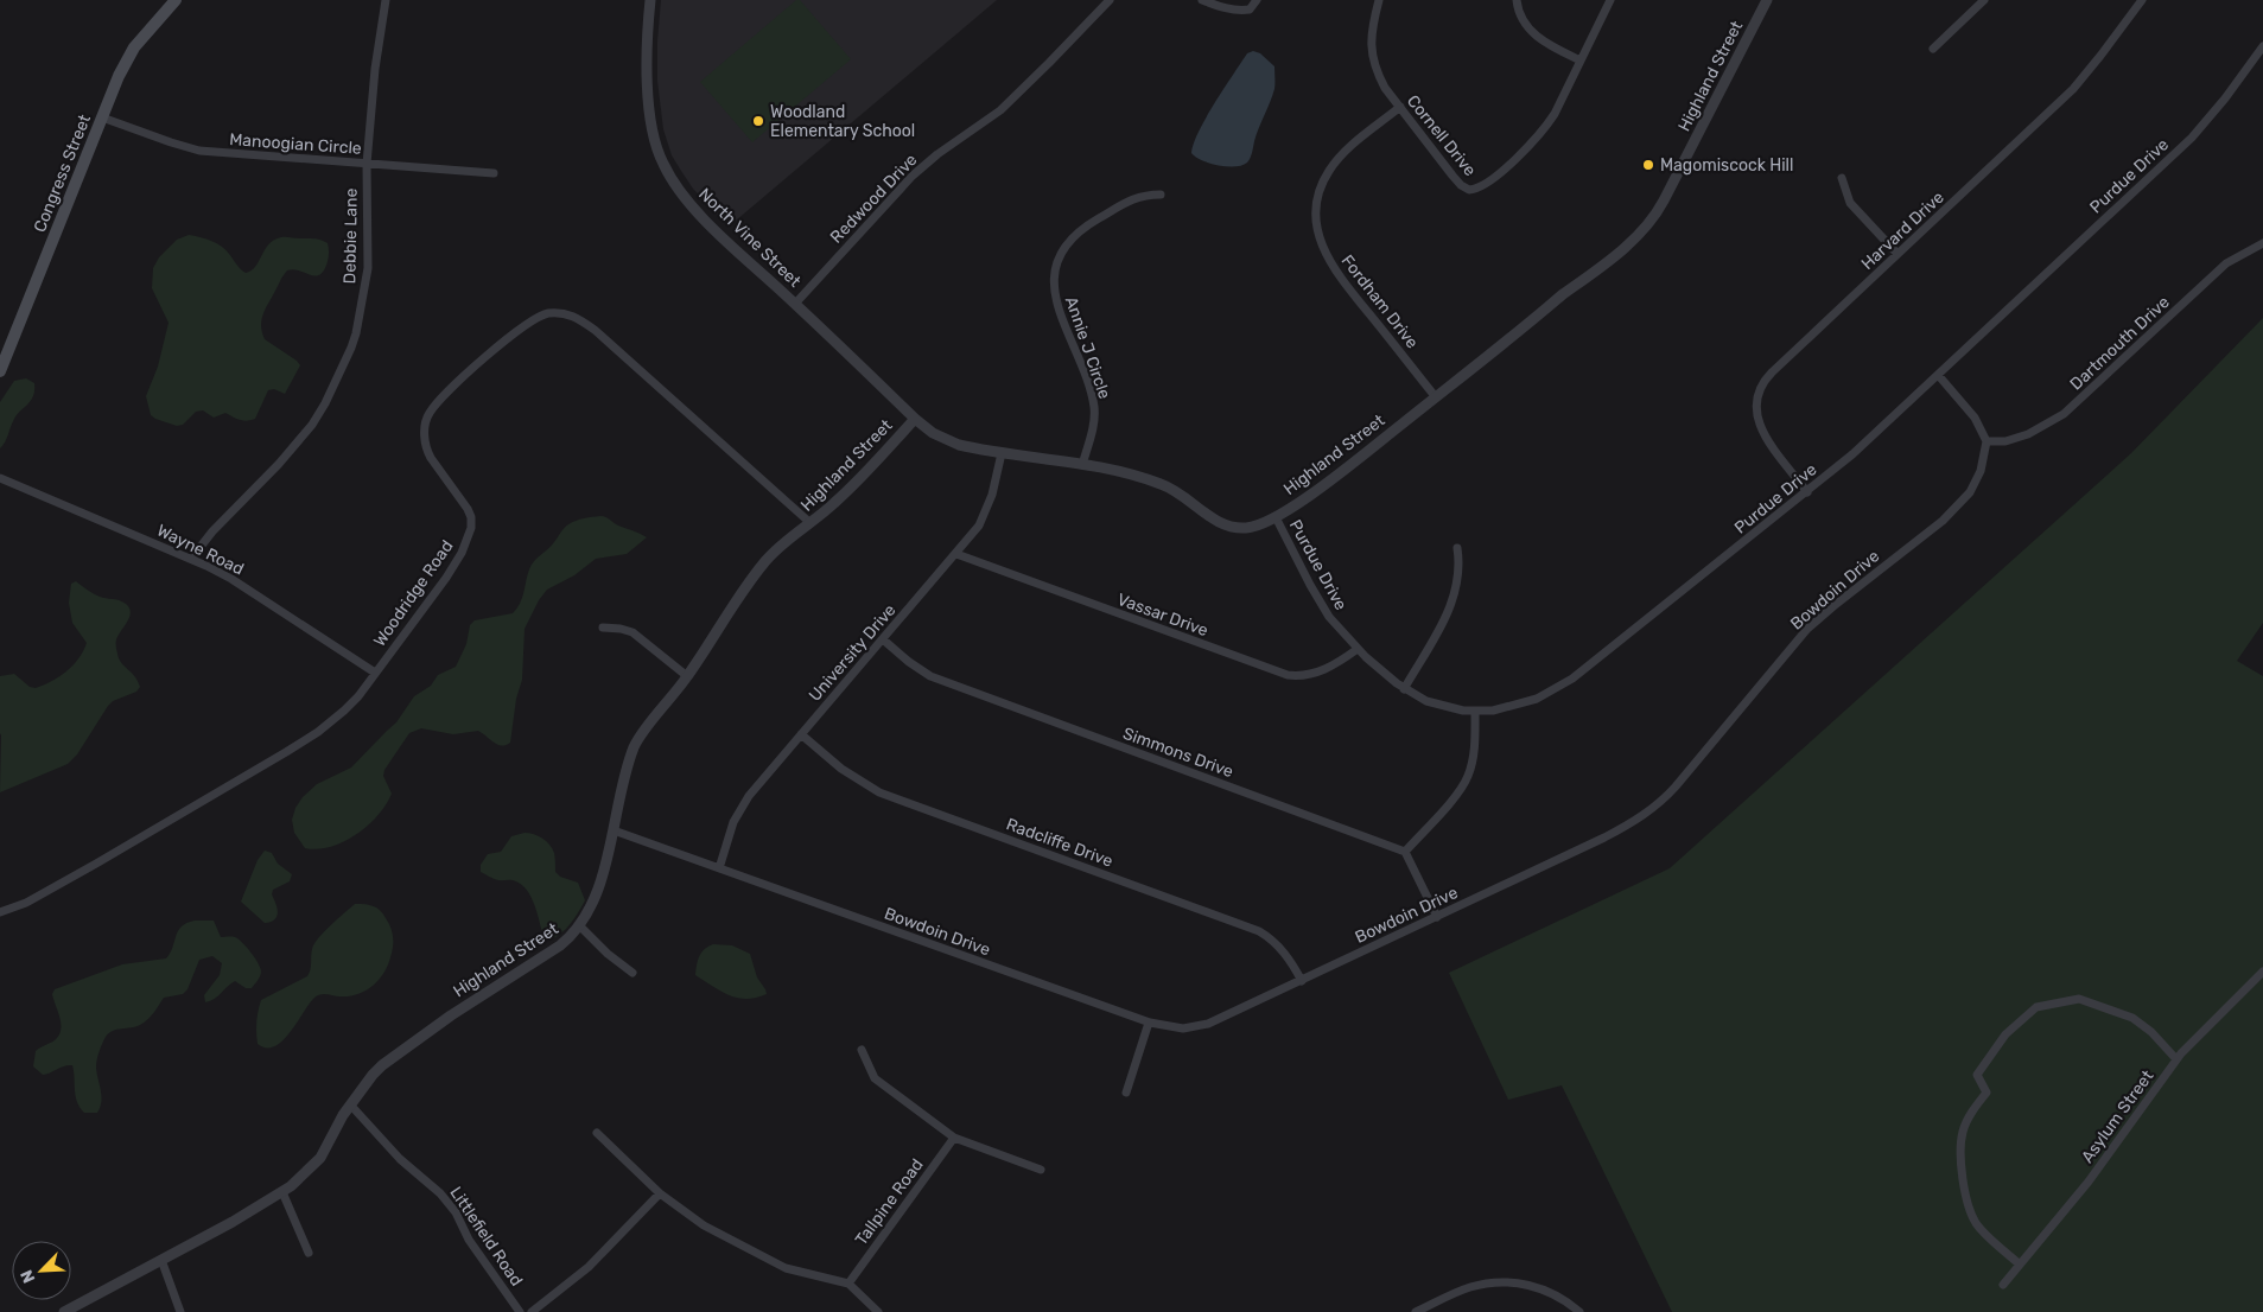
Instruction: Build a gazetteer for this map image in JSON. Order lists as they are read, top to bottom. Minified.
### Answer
{"streets":{"main road":["Congress Street"],"street":["Highland Street","Cornell Drive","Manoogian Circle","Purdue Drive","Redwood Drive","Harvard Drive","Debbie Lane","North Vine Street","Fordham Drive","Dartmouth Drive","Annie J Circle","Wayne Road","Bowdoin Drive","Woodridge Road","Vassar Drive","University Drive","Simmons Drive","Radcliffe Drive","Asylum Street","Tallpine Road","Littlefield Road"]},"crossings":[["Highland Street","Purdue Drive"],["Highland Street","North Vine Street"],["Highland Street","Fordham Drive"],["Highland Street","Annie J Circle"],["Highland Street","Bowdoin Drive"],["Highland Street","Woodridge Road"],["Highland Street","University Drive"],["Highland Street","Littlefield Road"],["Cornell Drive","Fordham Drive"],["Manoogian Circle","Congress Street"],["Manoogian Circle","Debbie Lane"],["Purdue Drive","Harvard Drive"],["Purdue Drive","Vassar Drive"],["Redwood Drive","North Vine Street"],["Debbie Lane","Wayne Road"],["Dartmouth Drive","Bowdoin Drive"],["Wayne Road","Woodridge Road"],["Bowdoin Drive","University Drive"],["Bowdoin Drive","Radcliffe Drive"],["Vassar Drive","University Drive"],["University Drive","Simmons Drive"],["University Drive","Radcliffe Drive"]],"places":["Woodland Elementary School","Magomiscock Hill"],"north":"bottom left"}
